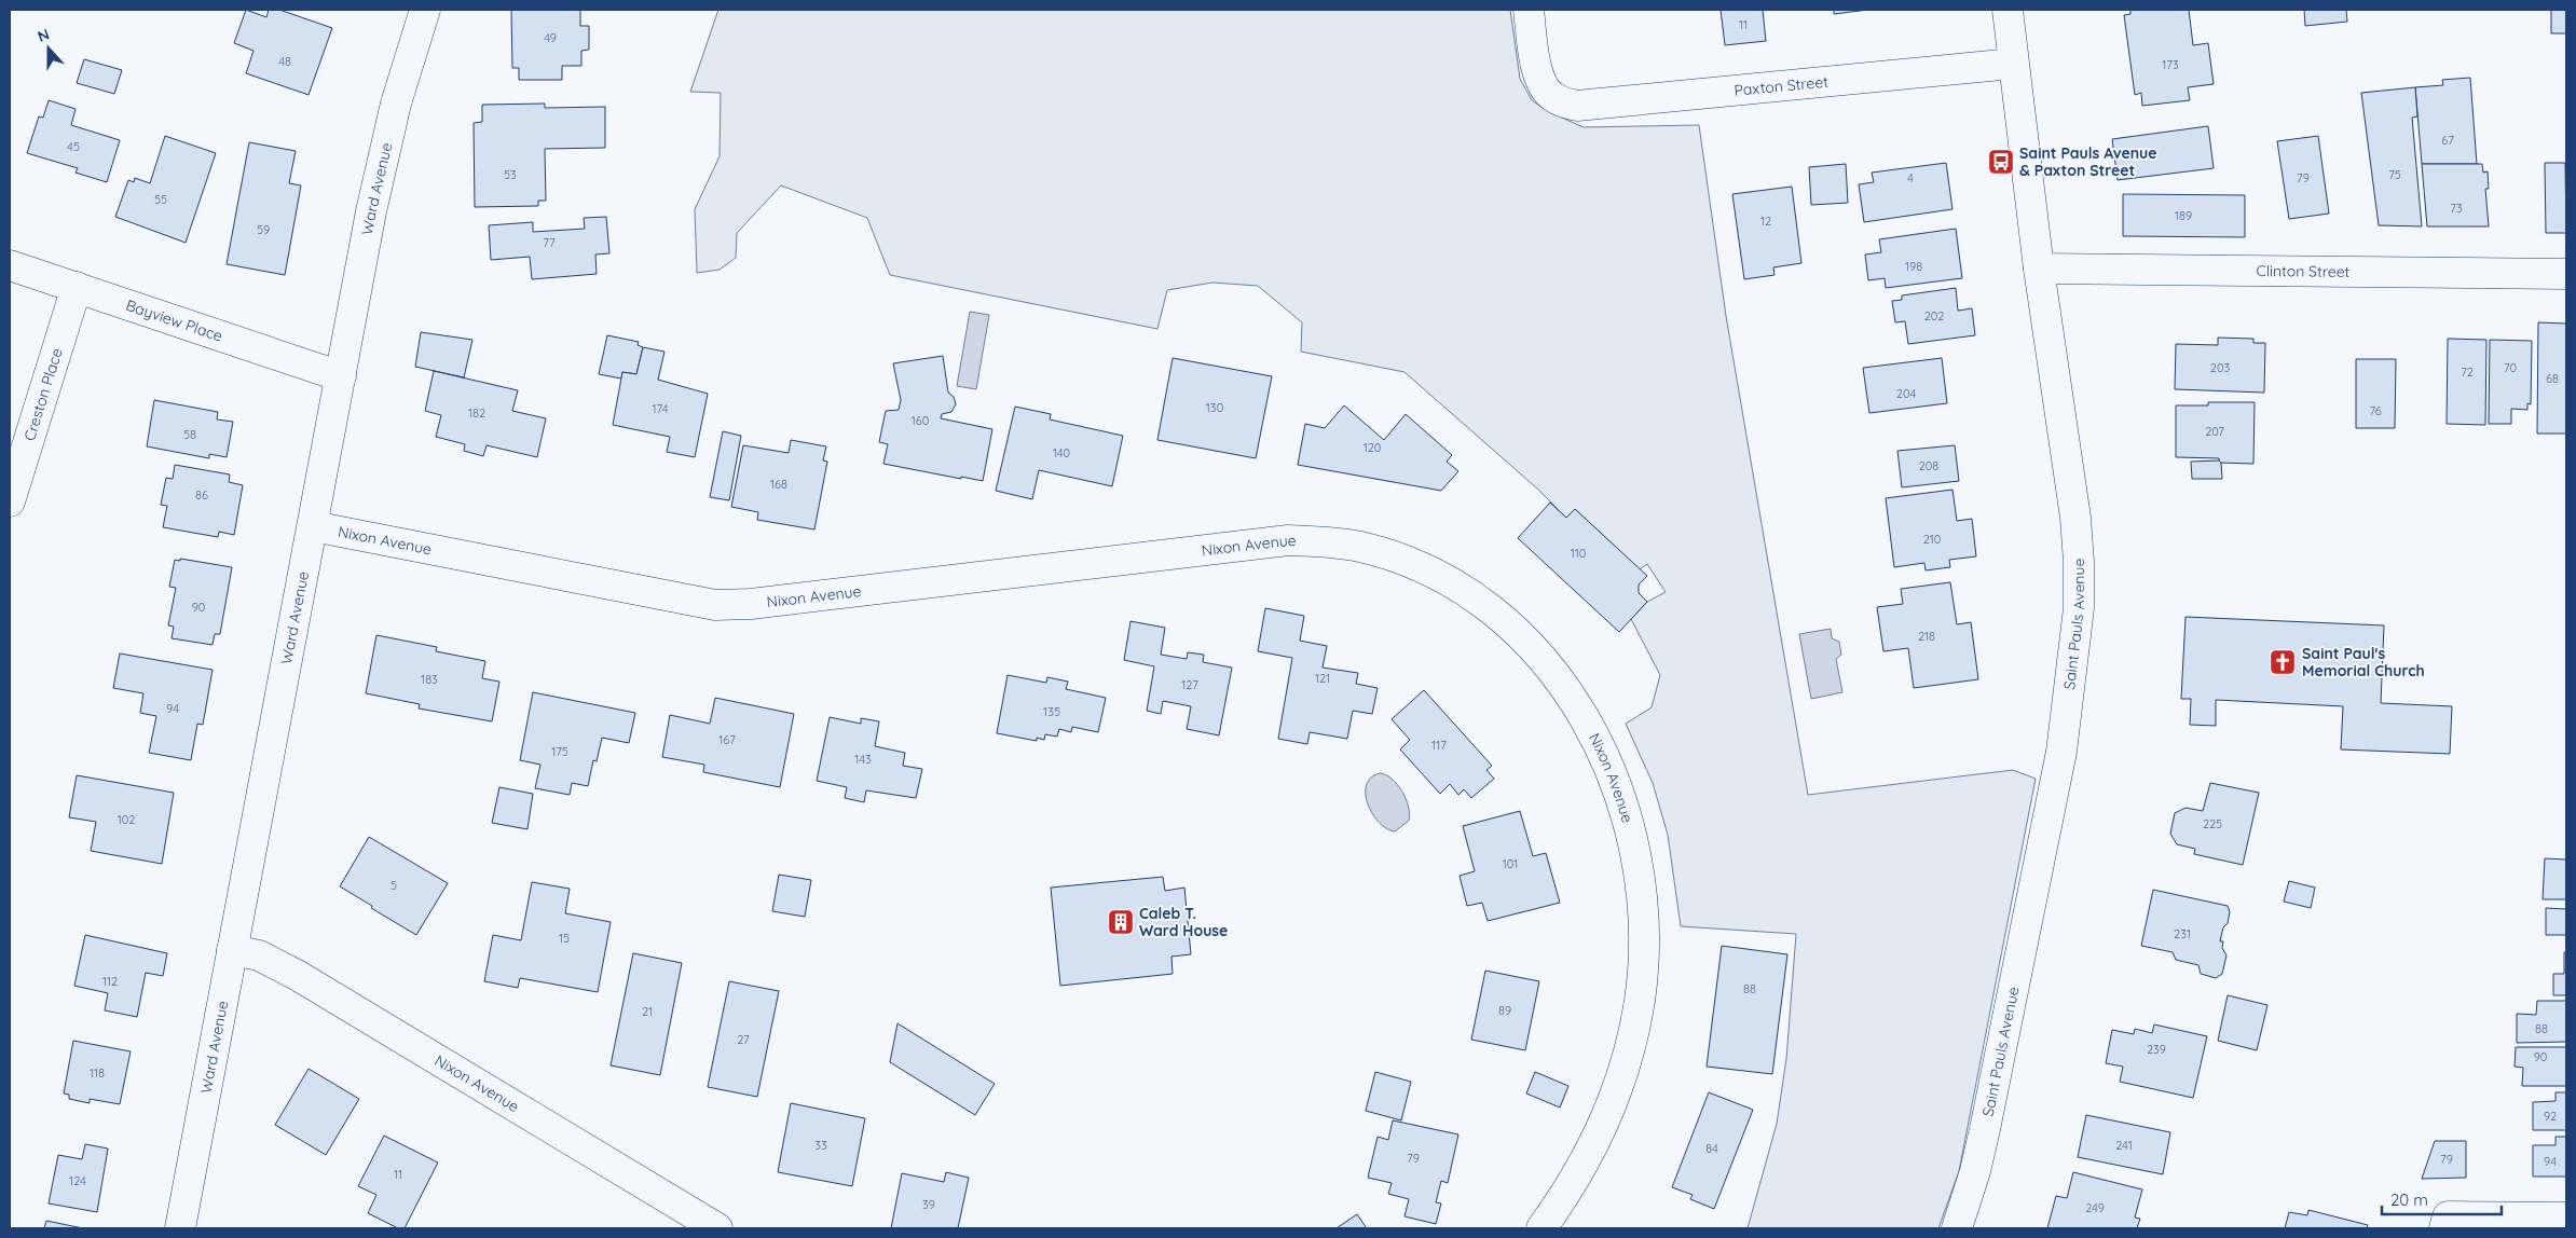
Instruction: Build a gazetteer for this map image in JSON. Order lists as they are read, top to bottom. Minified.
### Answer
{"streets":{"street":["Paxton Street","Ward Avenue","Clinton Street","Bayview Place","Creston Place","Nixon Avenue","Saint Pauls Avenue"]},"crossings":[["Paxton Street","Saint Pauls Avenue"],["Ward Avenue","Bayview Place"],["Ward Avenue","Nixon Avenue"],["Clinton Street","Saint Pauls Avenue"],["Bayview Place","Creston Place"]],"places":{"bus stop":["Saint Pauls Avenue & Paxton Street"],"church":["Saint Paul's Memorial Church"],"building":["Caleb T. Ward House"]},"house_numbers":["11","49","48","173","67","45","53","75","4","79","55","73","189","12","59","77","198","202","203","70","72","68","204","130","174","76","182","160","207","58","120","140","208","168","86","210","110","90","218","121","183","127","94","135","167","117","175","143","102","225","101","5","231","15","112","88","89","21","88","27","239","90","118","92","33","241","84","79","79","94","11","124","39","249"],"scale_bar":"20 m","north":"top"}
